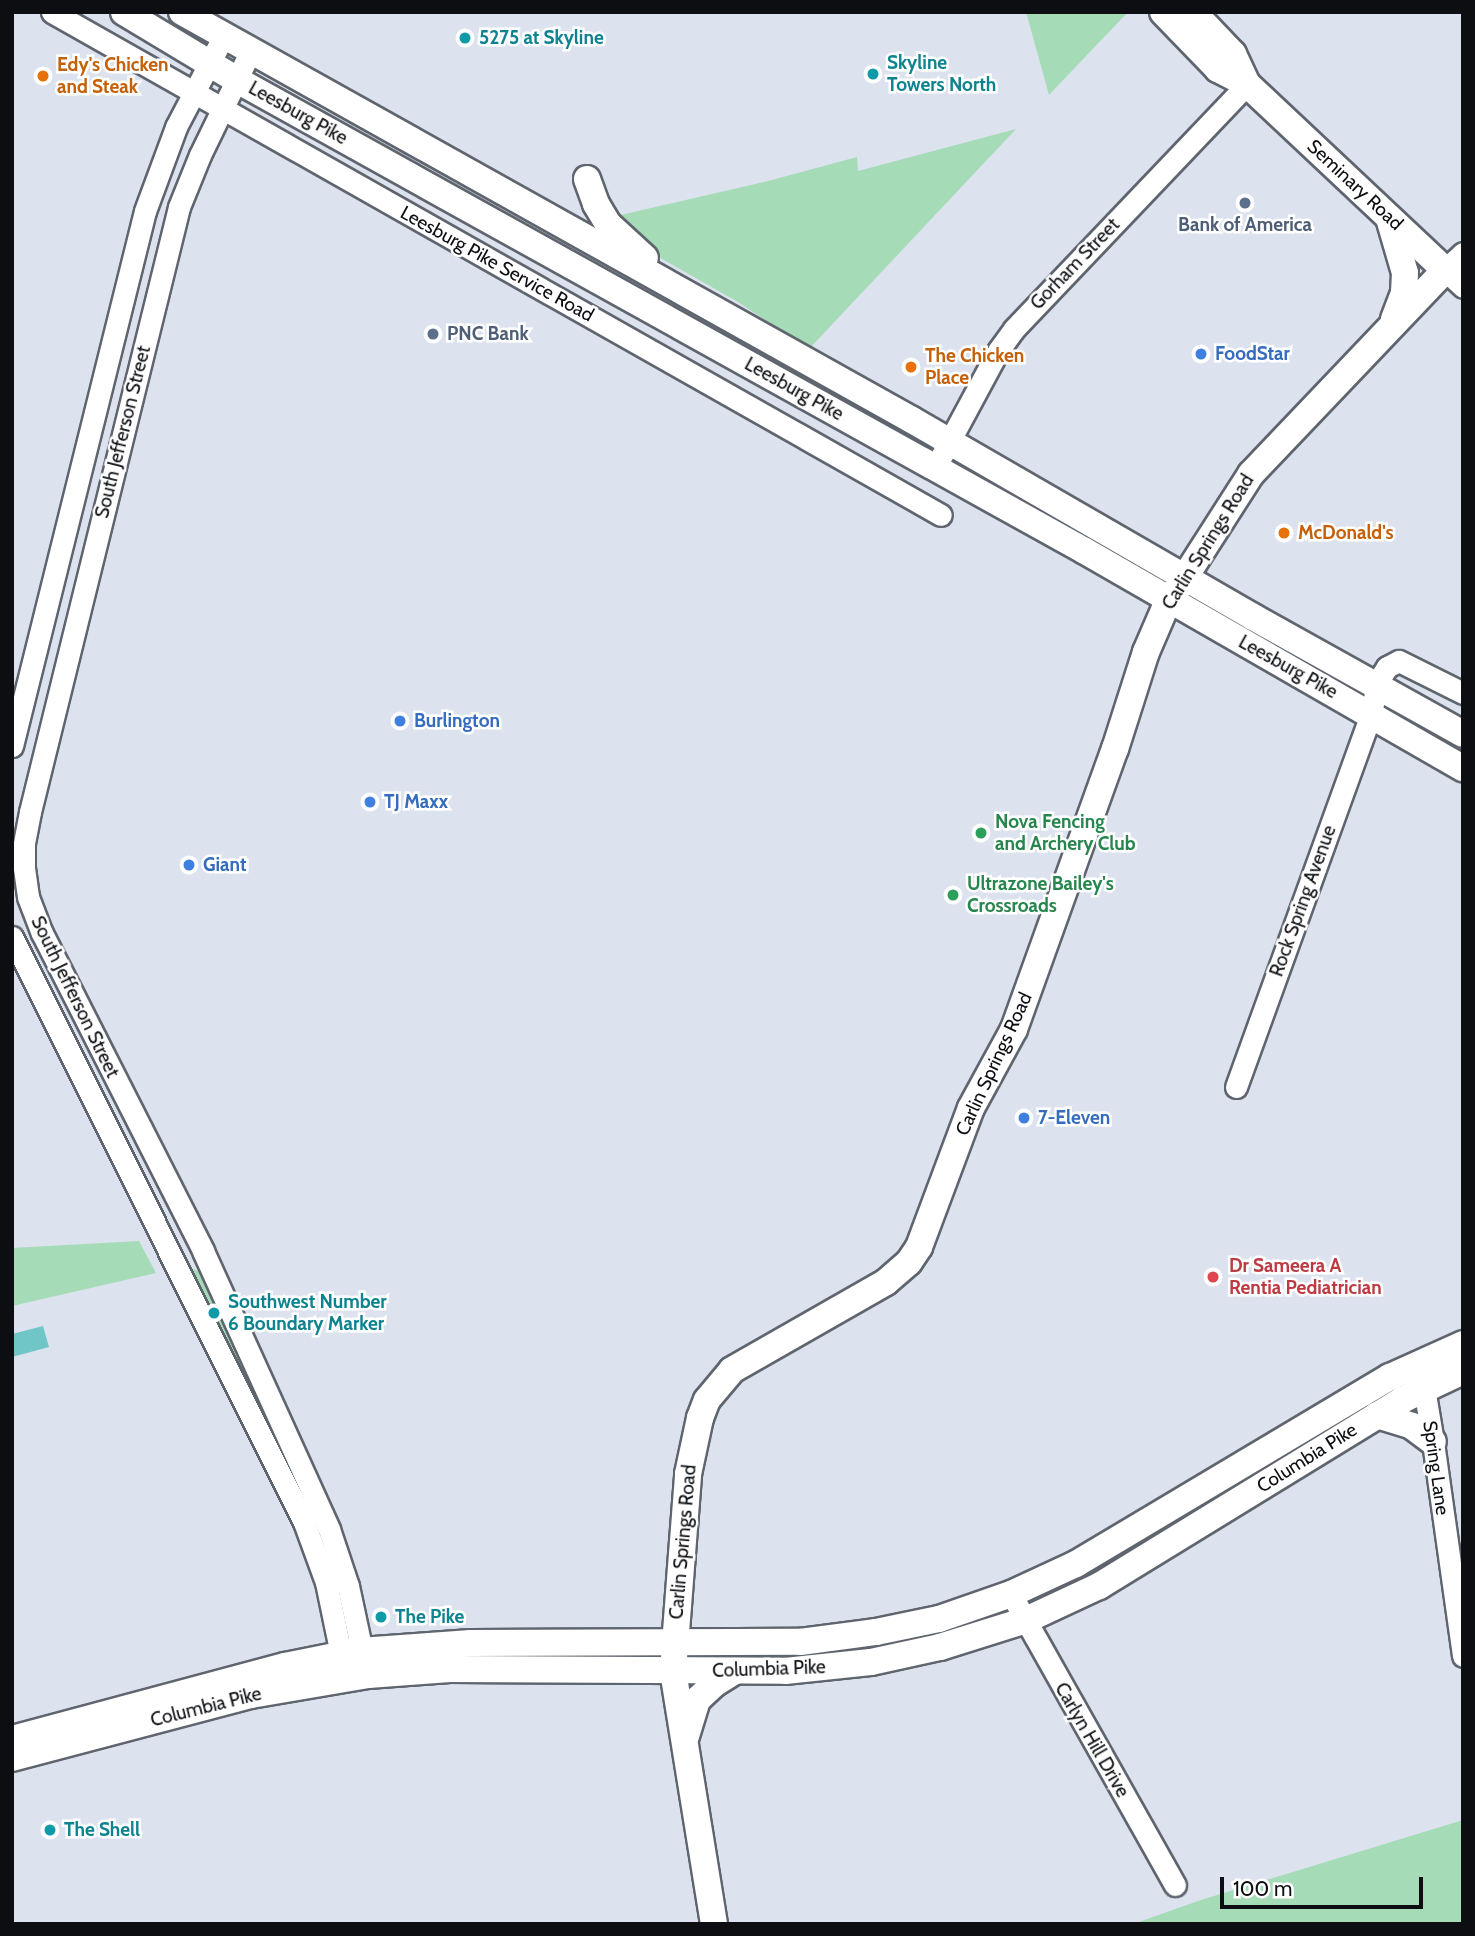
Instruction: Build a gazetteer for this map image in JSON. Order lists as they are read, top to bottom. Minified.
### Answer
{"streets":{"main road":["Leesburg Pike","Seminary Road","Carlin Springs Road","Columbia Pike"],"street":["Leesburg Pike Service Road","Gorham Street","South Jefferson Street","Rock Spring Avenue","Spring Lane","Carlyn Hill Drive"]},"crossings":[["Leesburg Pike","Gorham Street"],["Leesburg Pike","South Jefferson Street"],["Leesburg Pike","Carlin Springs Road"],["Leesburg Pike","Rock Spring Avenue"],["Seminary Road","Gorham Street"],["Seminary Road","Carlin Springs Road"],["Leesburg Pike Service Road","South Jefferson Street"],["South Jefferson Street","Columbia Pike"],["Carlin Springs Road","Columbia Pike"],["Columbia Pike","Spring Lane"],["Columbia Pike","Carlyn Hill Drive"]],"places":["5275 at Skyline","Skyline Towers North","Edy's Chicken and Steak","Bank of America","PNC Bank","FoodStar","The Chicken Place","McDonald's","Burlington","TJ Maxx","Nova Fencing and Archery Club","Giant","Ultrazone Bailey's Crossroads","7-Eleven","Dr Sameera A Rentia Pediatrician","Southwest Number 6 Boundary Marker","The Pike","The Shell"],"scale_bar":"100 m"}
